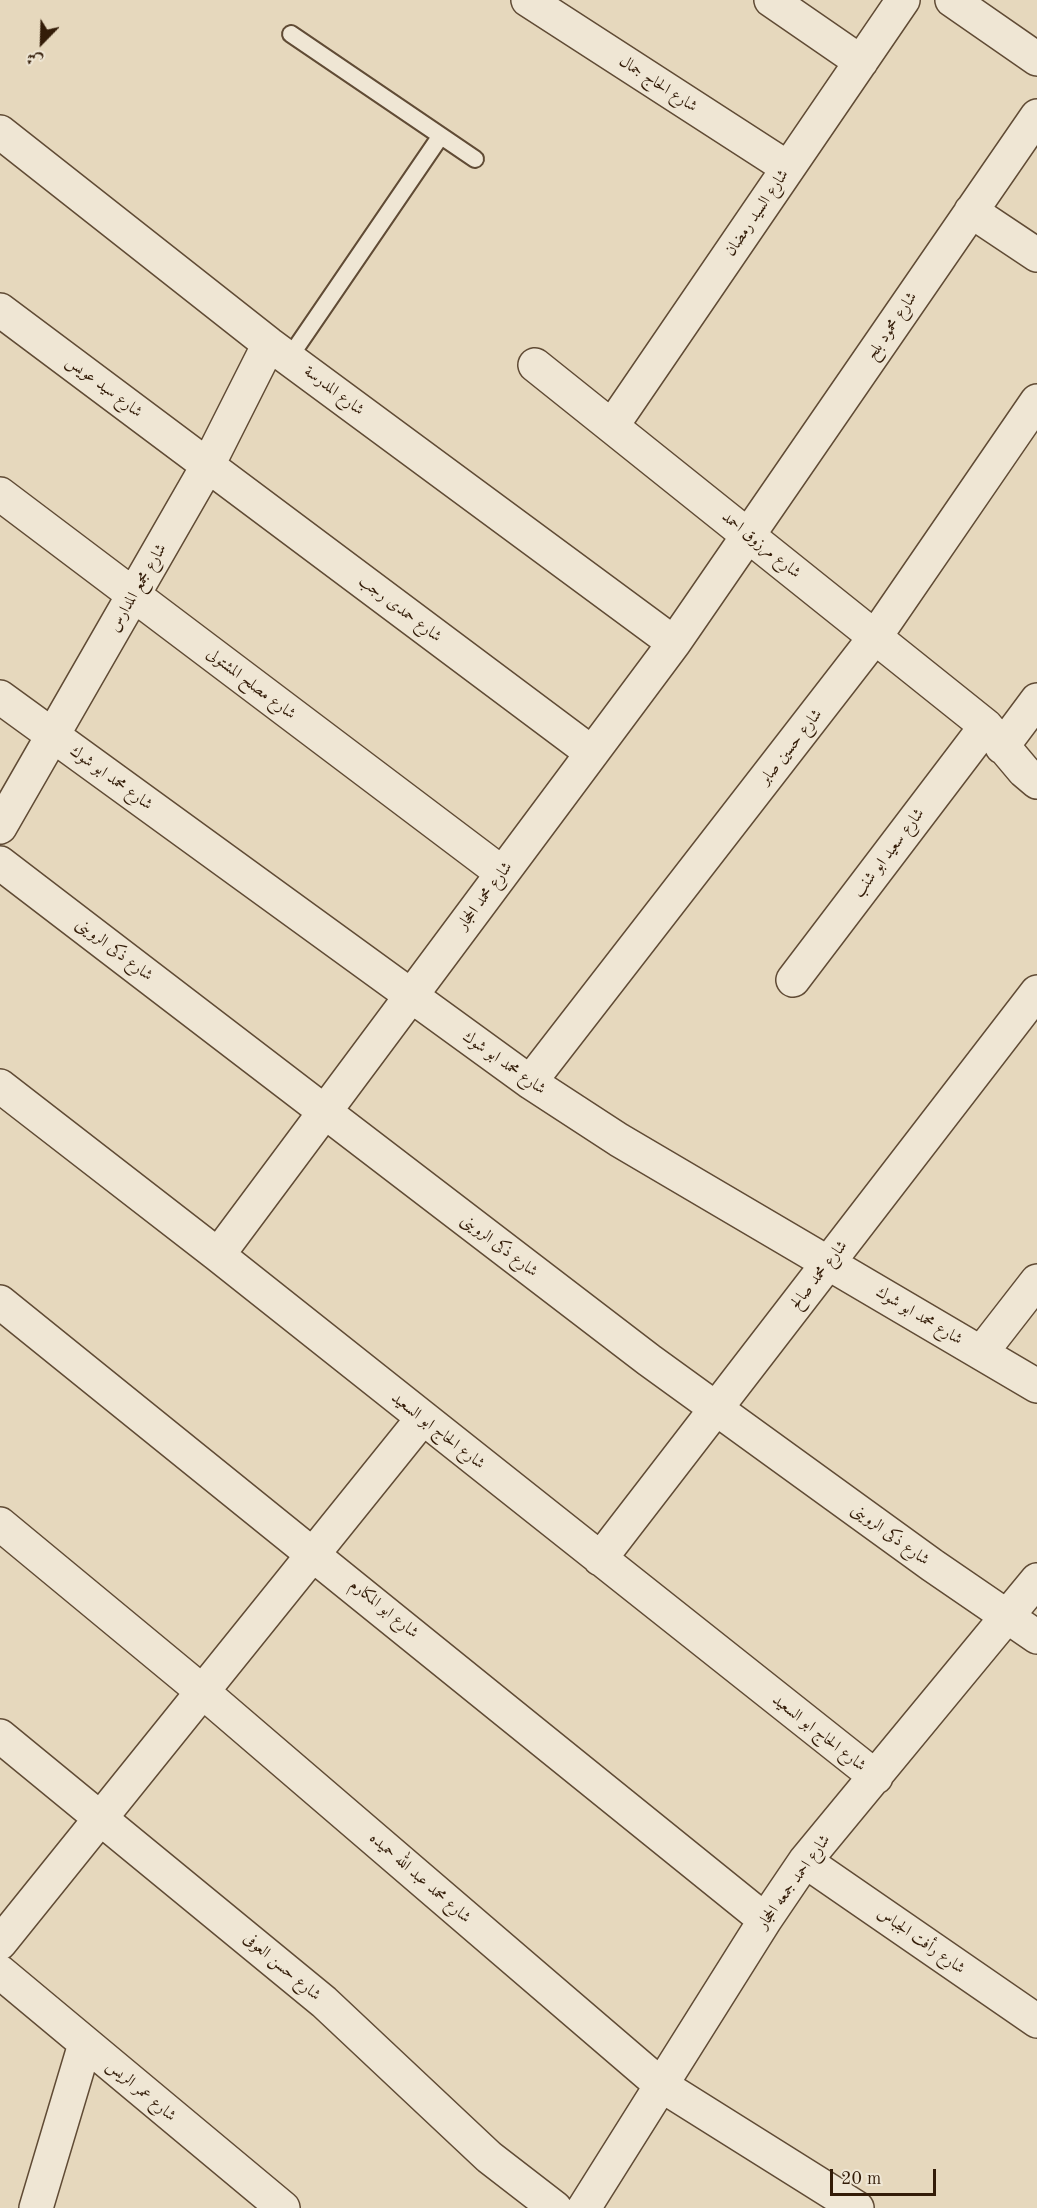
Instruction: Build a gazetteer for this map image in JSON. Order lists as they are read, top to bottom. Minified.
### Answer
{"streets":{"street":["شارع الحاج جمال","شارع السيد رمضان","شارع محمود بلح","شارع سيد عويس","شارع المدرسة","شارع مرزوق احمد","شارع مجمع المدارس","شارع حمدى رجب","شارع مصلح المشتولى","شارع حسين صابر","شارع محمد ابو شوك","شارع سعيد ابو شنب","شارع محمد الحجار","شارع ذكى الروينى","شارع محمد صالح","شارع الحاج ابو السعيد","شارع ابو المكارم","شارع محمد عبد الله حميده","شارع احمد جمعه الحجار","شارع رأفت الجباس","شارع حسن العوفى","شارع عمر الريس"]},"crossings":[["شارع الحاج جمال","شارع السيد رمضان"],["شارع السيد رمضان","شارع مرزوق احمد"],["شارع محمود بلح","شارع مرزوق احمد"],["شارع محمود بلح","شارع محمد الحجار"],["شارع سيد عويس","شارع مجمع المدارس"],["شارع سيد عويس","شارع حمدى رجب"],["شارع المدرسة","شارع مجمع المدارس"],["شارع المدرسة","شارع محمد الحجار"],["شارع مرزوق احمد","شارع حسين صابر"],["شارع مرزوق احمد","شارع سعيد ابو شنب"],["شارع مرزوق احمد","شارع محمد الحجار"],["شارع مجمع المدارس","شارع حمدى رجب"],["شارع مجمع المدارس","شارع مصلح المشتولى"],["شارع مجمع المدارس","شارع محمد ابو شوك"],["شارع حمدى رجب","شارع محمد الحجار"],["شارع مصلح المشتولى","شارع محمد الحجار"],["شارع حسين صابر","شارع محمد ابو شوك"],["شارع محمد ابو شوك","شارع محمد الحجار"],["شارع محمد ابو شوك","شارع محمد صالح"],["شارع محمد الحجار","شارع ذكى الروينى"],["شارع محمد الحجار","شارع الحاج ابو السعيد"],["شارع ذكى الروينى","شارع محمد صالح"],["شارع ذكى الروينى","شارع احمد جمعه الحجار"],["شارع محمد صالح","شارع الحاج ابو السعيد"],["شارع الحاج ابو السعيد","شارع احمد جمعه الحجار"],["شارع ابو المكارم","شارع احمد جمعه الحجار"],["شارع محمد عبد الله حميده","شارع احمد جمعه الحجار"],["شارع احمد جمعه الحجار","شارع رأفت الجباس"]],"scale_bar":"20 m","north":"bottom left"}
